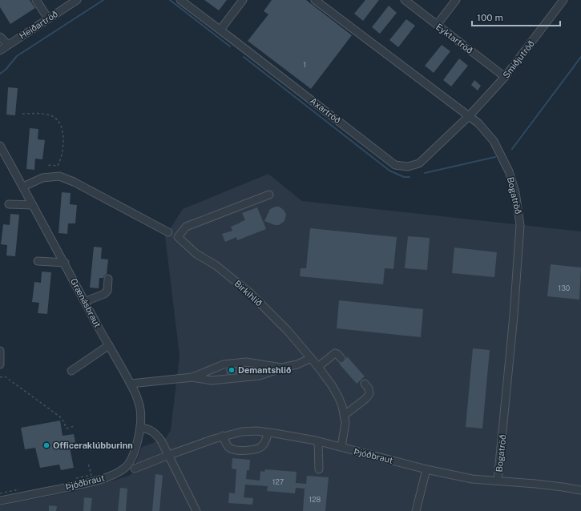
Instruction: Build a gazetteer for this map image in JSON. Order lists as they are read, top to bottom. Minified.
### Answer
{"streets":{"street":["Heiðartröð","Eyktartröð","Smiðjutröð","Axartröð","Bogatröð","Birkihlíð","Grænásbraut","Þjóðbraut"]},"crossings":[["Eyktartröð","Smiðjutröð"],["Smiðjutröð","Axartröð"],["Smiðjutröð","Bogatröð"],["Axartröð","Bogatröð"],["Bogatröð","Þjóðbraut"],["Birkihlíð","Þjóðbraut"],["Grænásbraut","Þjóðbraut"]],"places":["Demantshlið","Officeraklúbburinn"],"house_numbers":["1","130","127","128"],"scale_bar":"100 m"}
